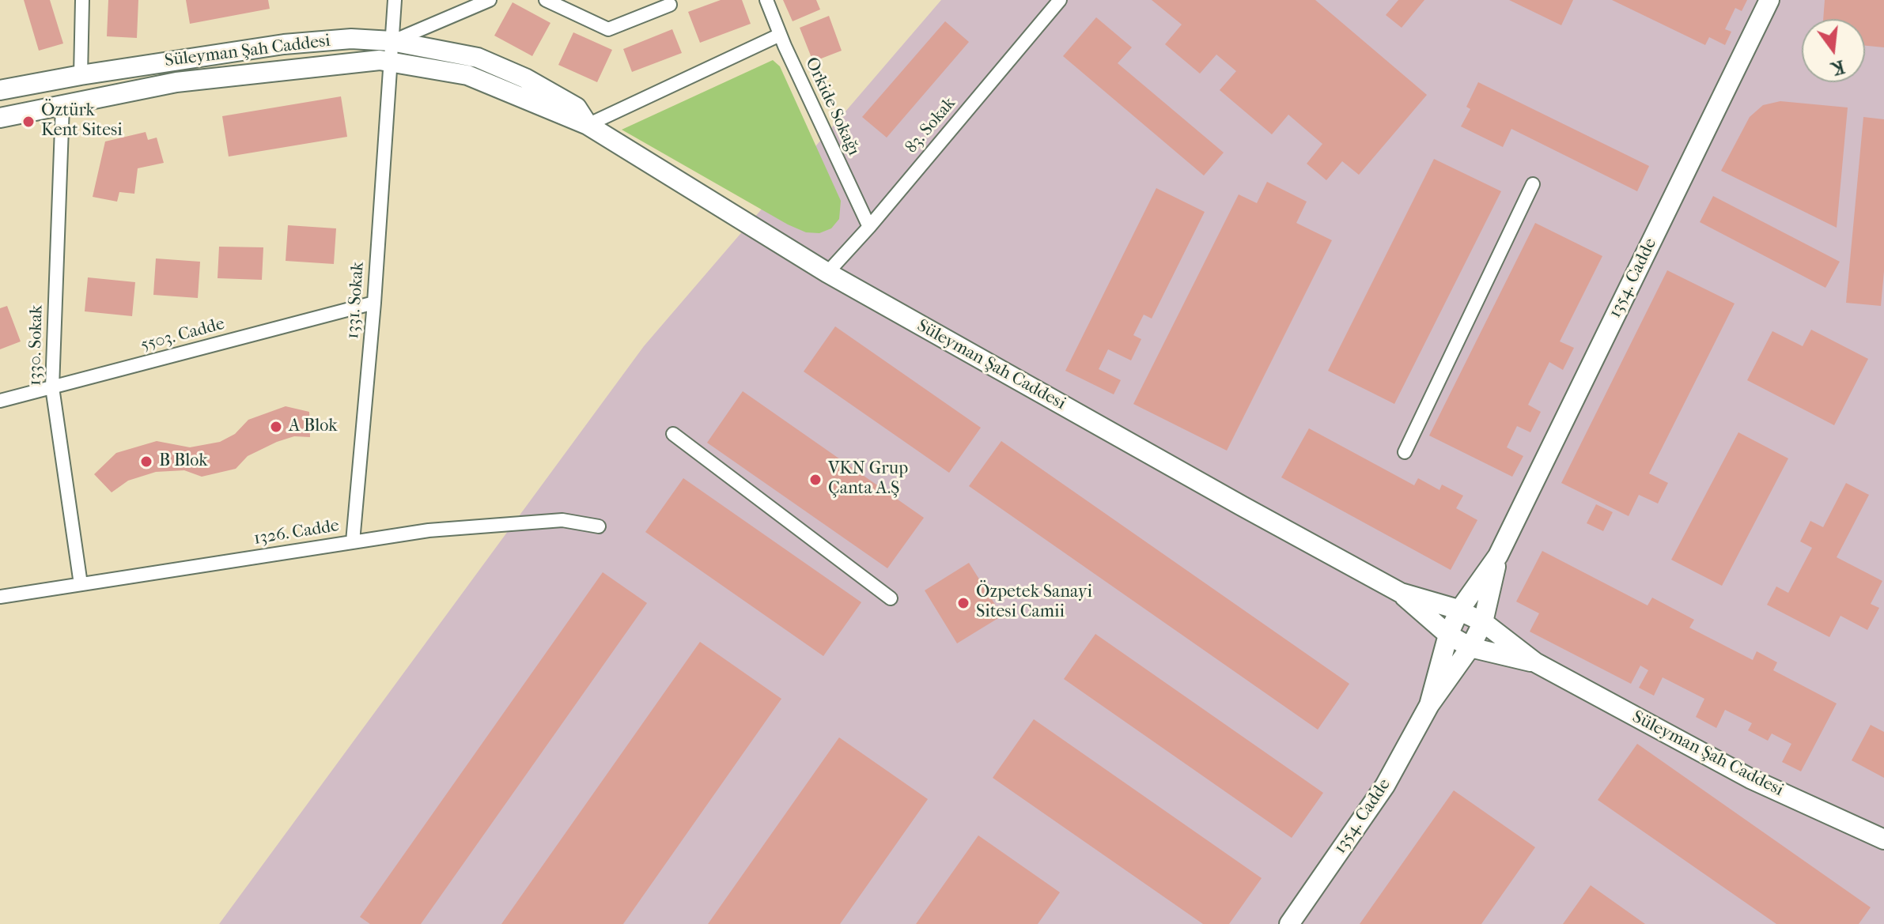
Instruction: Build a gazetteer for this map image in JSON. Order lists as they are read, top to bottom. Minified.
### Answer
{"streets":{"main road":["Süleyman Şah Caddesi","1354. Cadde"],"street":["Orkide Sokağı","83. Sokak","1331. Sokak","5503. Cadde","1330. Sokak","1326. Cadde"]},"crossings":[["Süleyman Şah Caddesi","83. Sokak"],["Süleyman Şah Caddesi","1331. Sokak"],["Süleyman Şah Caddesi","1330. Sokak"],["Orkide Sokağı","83. Sokak"],["1331. Sokak","5503. Cadde"],["1331. Sokak","1326. Cadde"],["5503. Cadde","1330. Sokak"],["1330. Sokak","1326. Cadde"]],"places":["Öztürk Kent Sitesi","A Blok","B Blok","VKN Grup Çanta A.Ş","Özpetek Sanayi Sitesi Camii"],"north":"bottom"}
